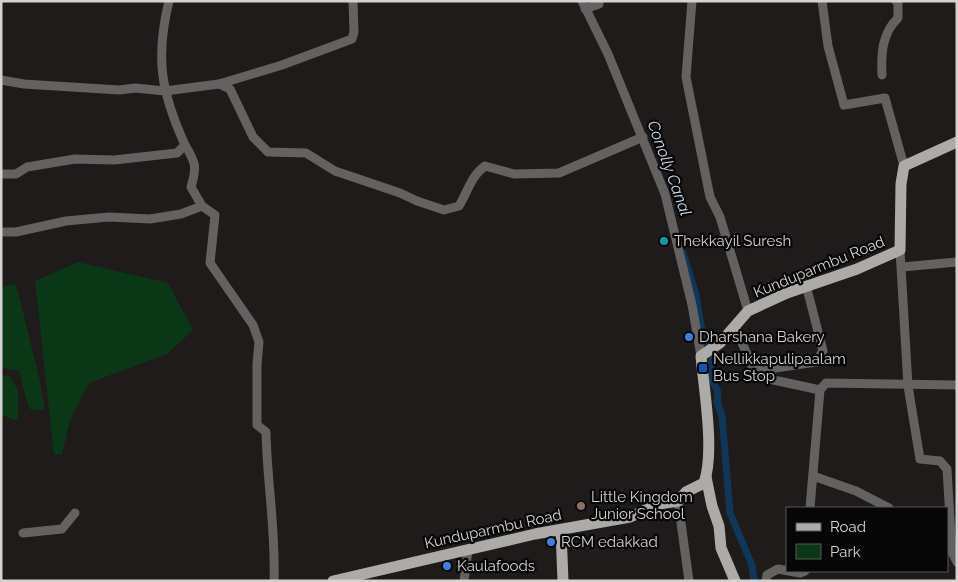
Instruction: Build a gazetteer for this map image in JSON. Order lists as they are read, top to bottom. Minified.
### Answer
{"streets":{"main road":["Kunduparmbu Road"]},"water":["Conolly Canal"],"places":{"other":["Thekkayil Suresh","Dharshana Bakery","Little Kingdom Junior School","RCM edakkad","Kaulafoods"],"transit":["Nellikkapulipaalam Bus Stop"]},"legend":["Road","Park"]}
